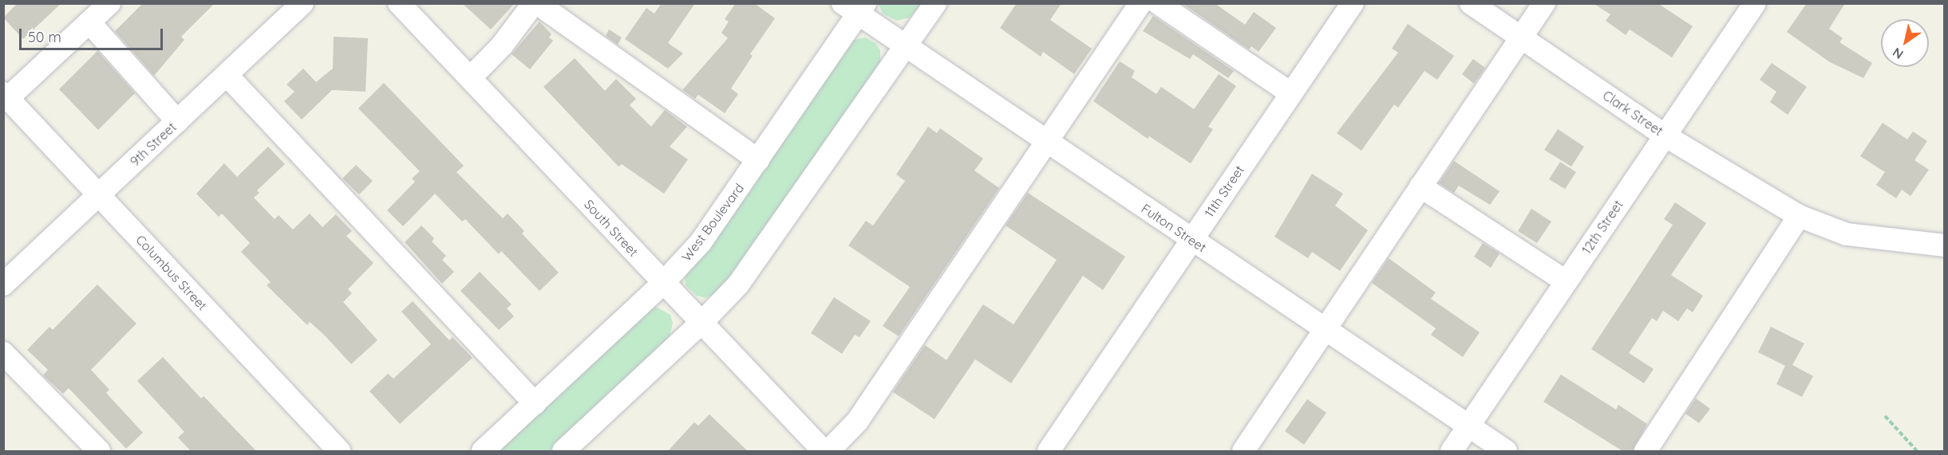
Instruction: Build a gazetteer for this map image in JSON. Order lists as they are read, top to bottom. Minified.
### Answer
{"streets":{"street":["Clark Street","9th Street","11th Street","West Boulevard","12th Street","South Street","Fulton Street","Columbus Street"]},"crossings":[["Clark Street","12th Street"],["9th Street","Columbus Street"],["11th Street","Fulton Street"],["West Boulevard","South Street"],["West Boulevard","Fulton Street"],["12th Street","Fulton Street"]],"scale_bar":"50 m","north":"bottom left"}
